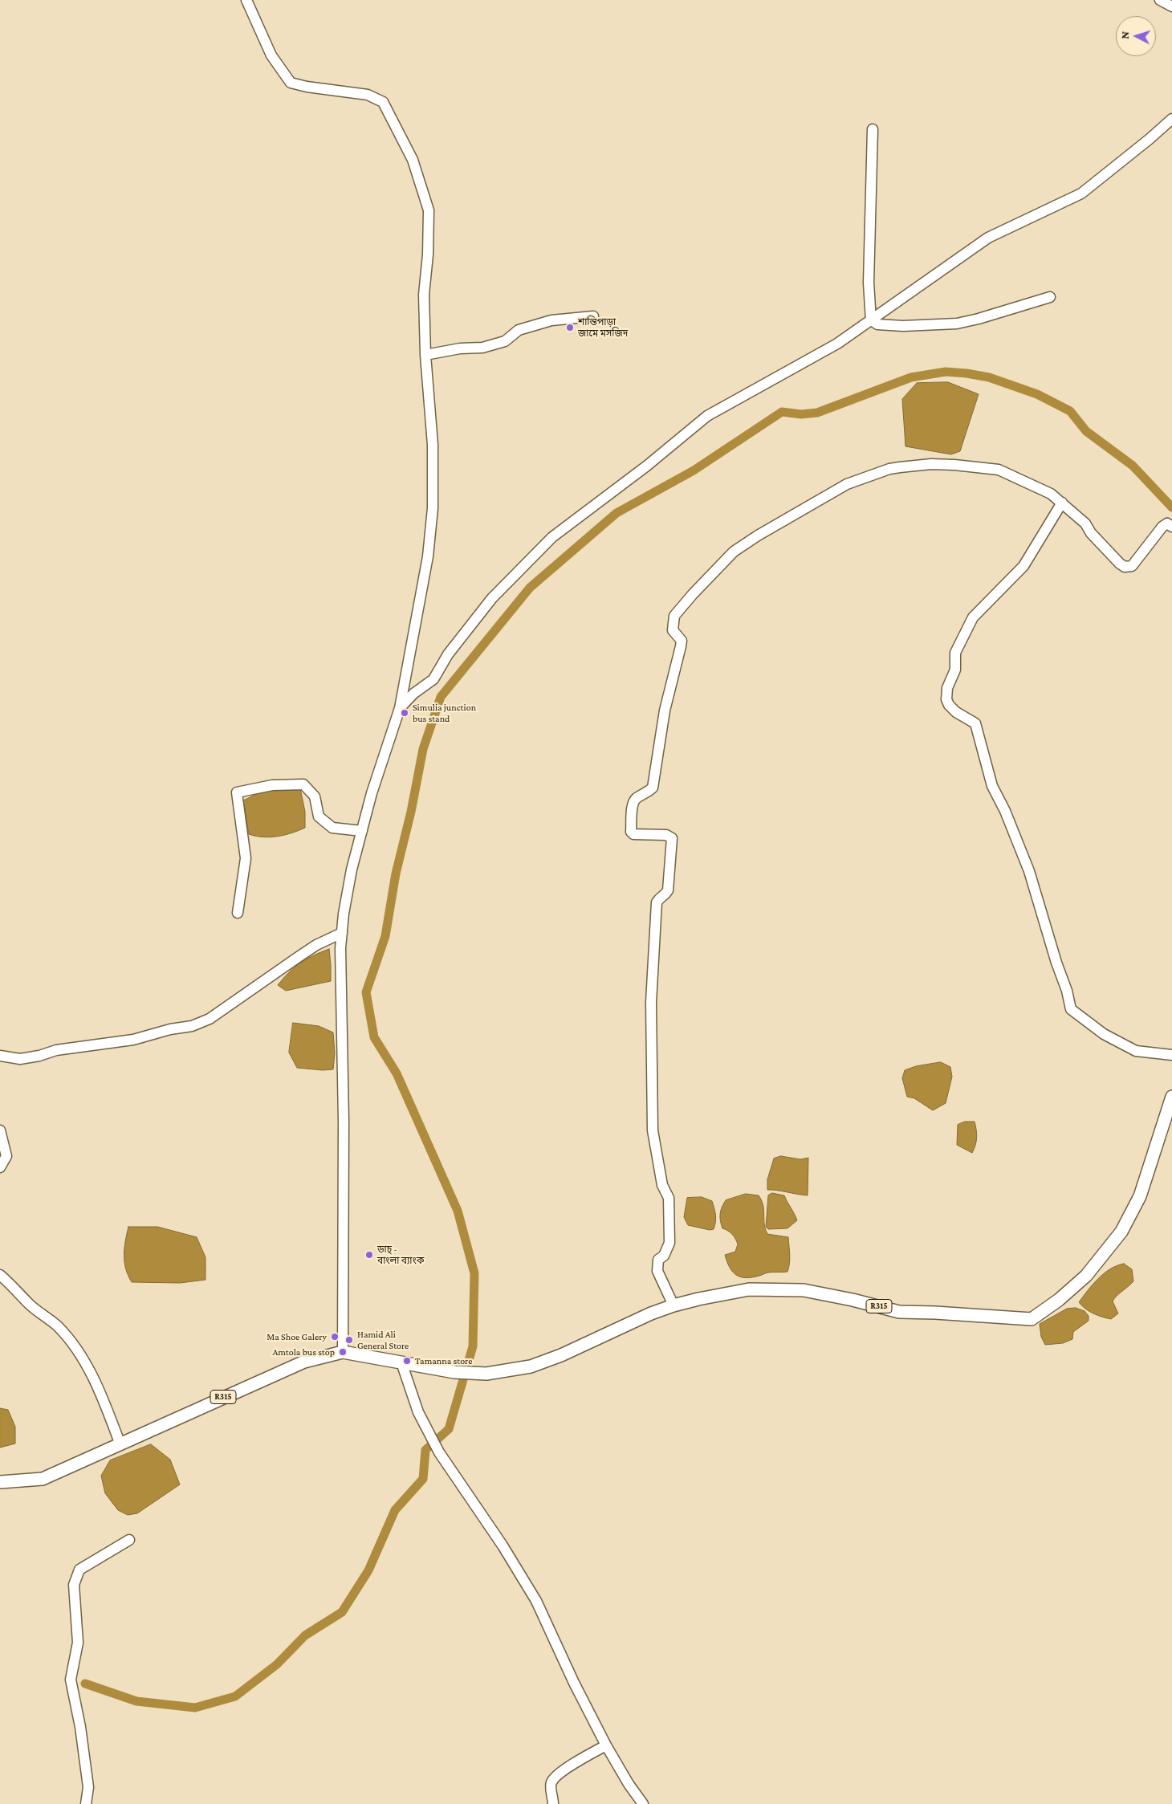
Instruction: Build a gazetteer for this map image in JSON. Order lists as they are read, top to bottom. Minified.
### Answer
{"streets":{"main road":["R315"]},"places":["শান্তিপাড়া জামে মসজিদ","Simulia junction bus stand","ডাচ্ - বাংলা ব্যাংক","Ma Shoe Galery","Hamid Ali General Store","Amtola bus stop","Tamanna store"],"north":"left"}
